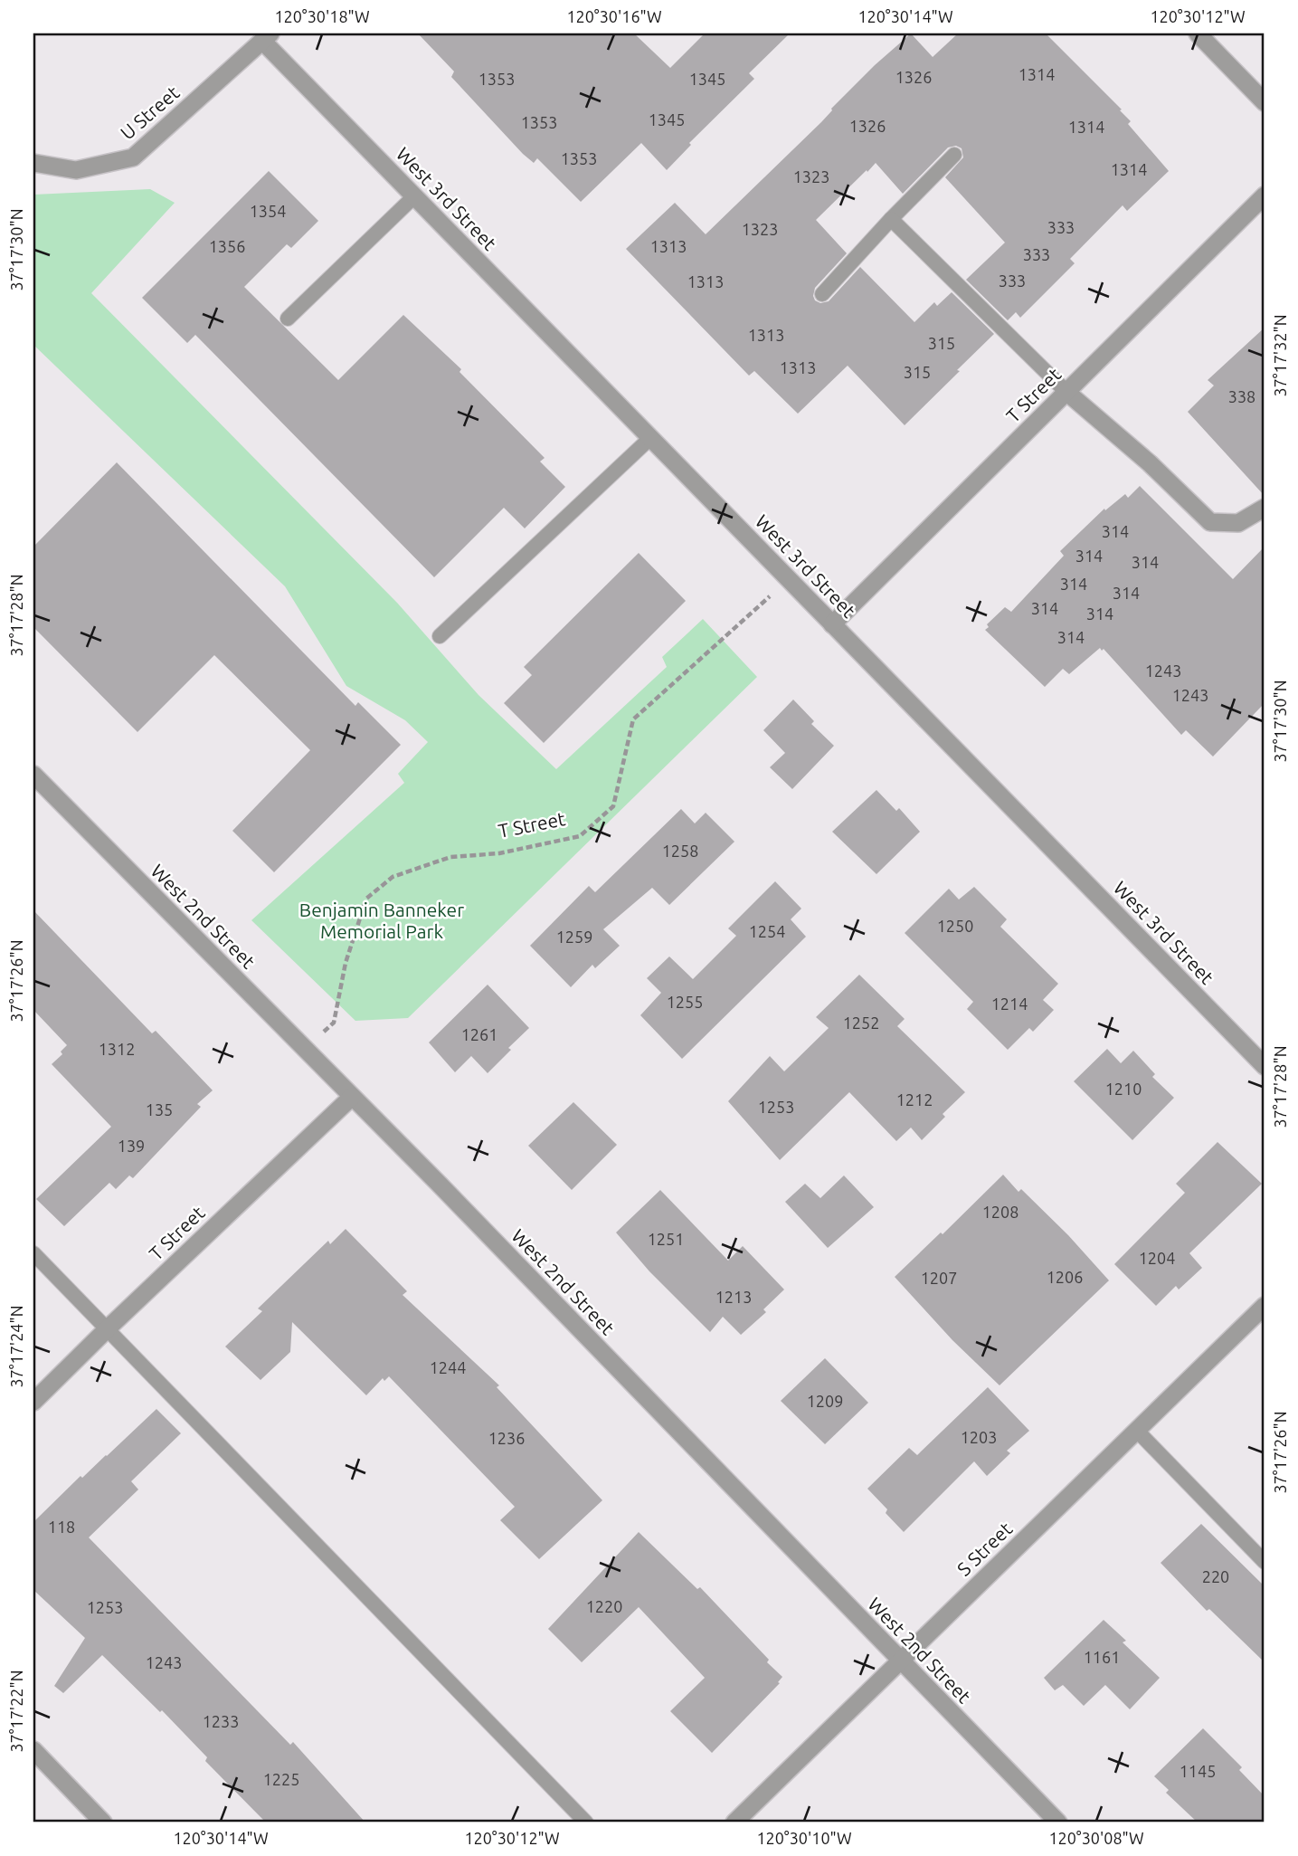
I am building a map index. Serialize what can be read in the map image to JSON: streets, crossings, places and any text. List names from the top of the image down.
{
  "streets": {
    "street": [
      "U Street",
      "West 3rd Street",
      "T Street",
      "West 2nd Street",
      "S Street"
    ]
  },
  "crossings": [
    ["U Street", "West 3rd Street"],
    ["West 3rd Street", "T Street"],
    ["T Street", "West 2nd Street"],
    ["West 2nd Street", "S Street"]
  ],
  "parks": ["Benjamin Banneker Memorial Park"],
  "house_numbers": [
    "1314",
    "1326",
    "1353",
    "1345",
    "1345",
    "1353",
    "1326",
    "1314",
    "1353",
    "1314",
    "1323",
    "1354",
    "333",
    "1323",
    "1356",
    "1313",
    "333",
    "333",
    "1313",
    "1313",
    "315",
    "1313",
    "315",
    "338",
    "314",
    "314",
    "314",
    "314",
    "314",
    "314",
    "314",
    "314",
    "1243",
    "1243",
    "1258",
    "1250",
    "1254",
    "1259",
    "1255",
    "1214",
    "1252",
    "1261",
    "1312",
    "1210",
    "1212",
    "1253",
    "135",
    "139",
    "1208",
    "1251",
    "1204",
    "1206",
    "1207",
    "1213",
    "1244",
    "1209",
    "1203",
    "1236",
    "118",
    "220",
    "1220",
    "1253",
    "1161",
    "1243",
    "1233",
    "1145",
    "1225"
  ],
  "coordinates": [
    "120°30'18\"W",
    "120°30'16\"W",
    "120°30'14\"W",
    "120°30'12\"W",
    "37°17'30\"N",
    "37°17'32\"N",
    "37°17'28\"N",
    "37°17'26\"N",
    "37°17'24\"N",
    "37°17'22\"N",
    "120°30'10\"W",
    "120°30'08\"W"
  ]
}
